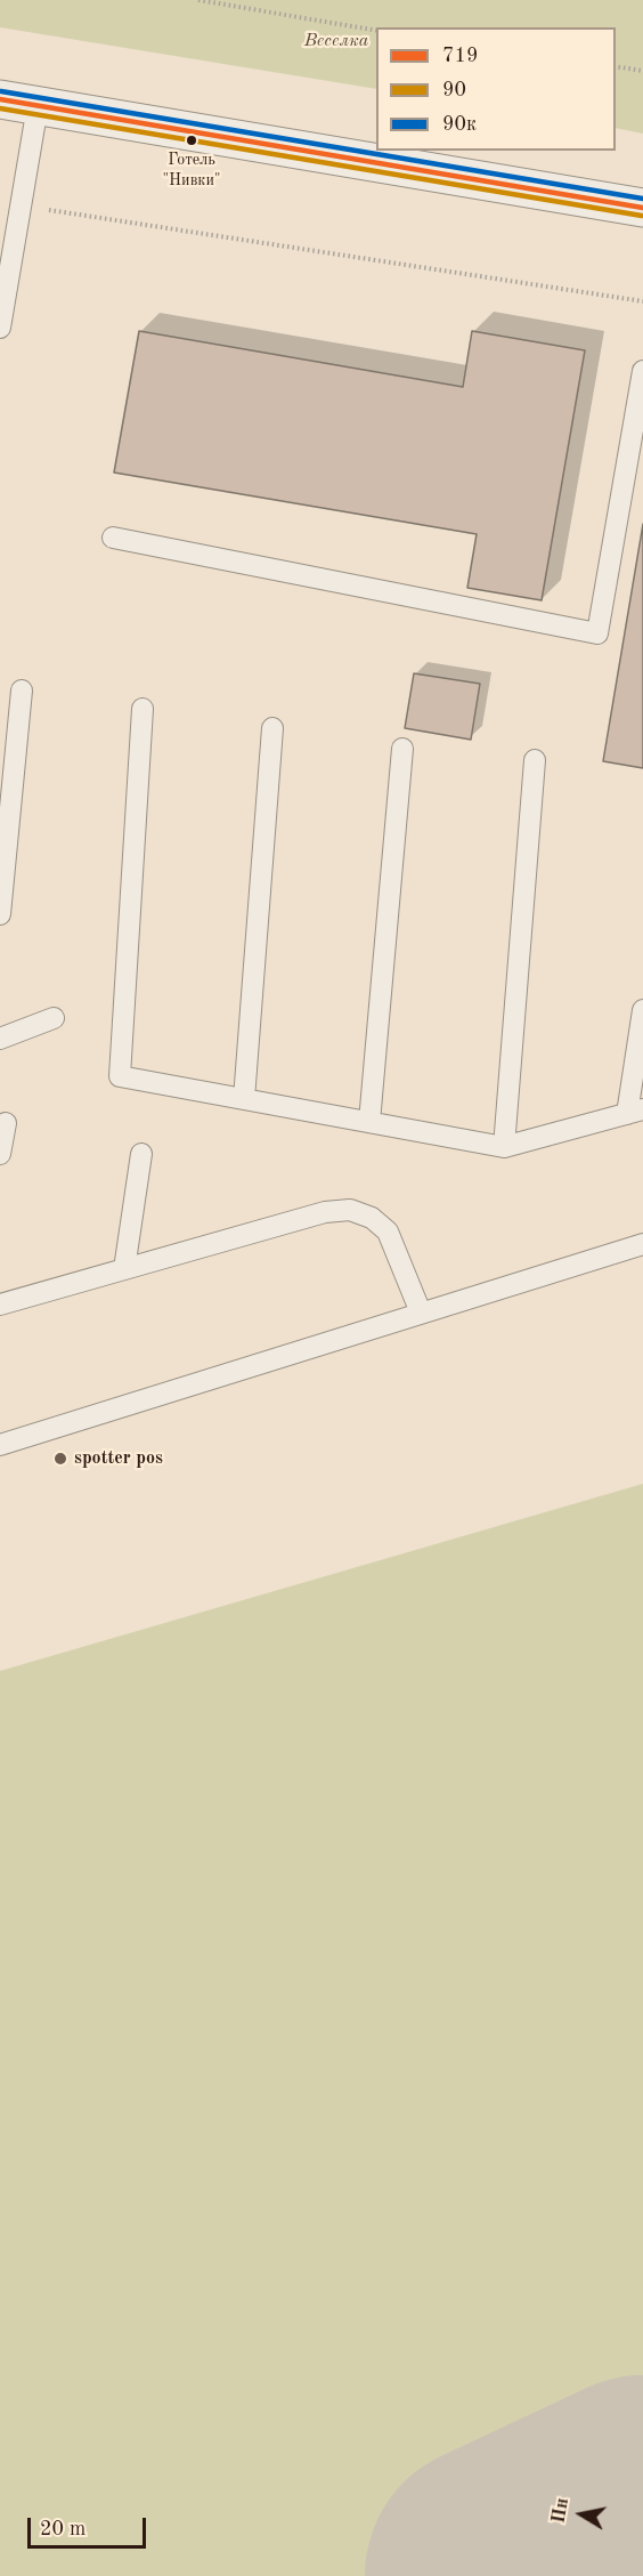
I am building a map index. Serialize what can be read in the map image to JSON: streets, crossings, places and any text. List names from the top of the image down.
{
  "parks": ["Веселка"],
  "places": ["Готель \"Нивки\"", "spotter pos"],
  "lines": ["transit line 90к", "transit line 719", "transit line 90"],
  "legend": ["719", "90", "90к"],
  "scale_bar": "20 m",
  "north": "left"
}
